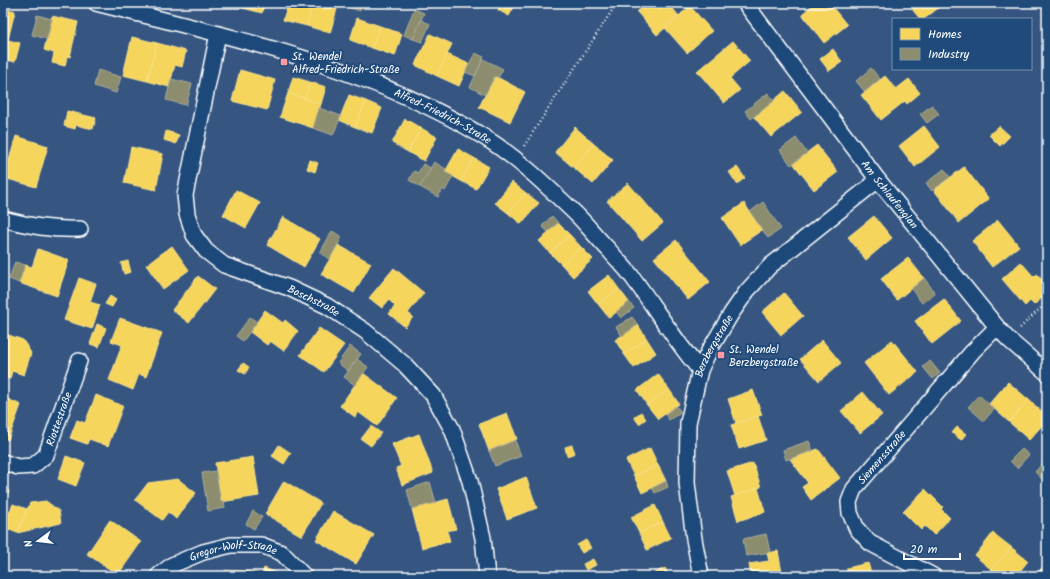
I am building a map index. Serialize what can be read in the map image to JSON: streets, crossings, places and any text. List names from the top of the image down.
{
  "streets": {
    "street": [
      "Alfred-Friedrich-Straße",
      "Am Schlaufenglan",
      "Boschstraße",
      "Berzbergstraße",
      "Riottestraße",
      "Siemensstraße",
      "Gregor-Wolf-Straße"
    ]
  },
  "crossings": [
    ["Alfred-Friedrich-Straße", "Boschstraße"],
    ["Alfred-Friedrich-Straße", "Berzbergstraße"],
    ["Am Schlaufenglan", "Berzbergstraße"],
    ["Am Schlaufenglan", "Siemensstraße"]
  ],
  "places": {
    "transit": ["St. Wendel Alfred-Friedrich-Straße", "St. Wendel Berzbergstraße"]
  },
  "legend": ["Homes", "Industry"],
  "scale_bar": "20 m",
  "north": "left"
}
